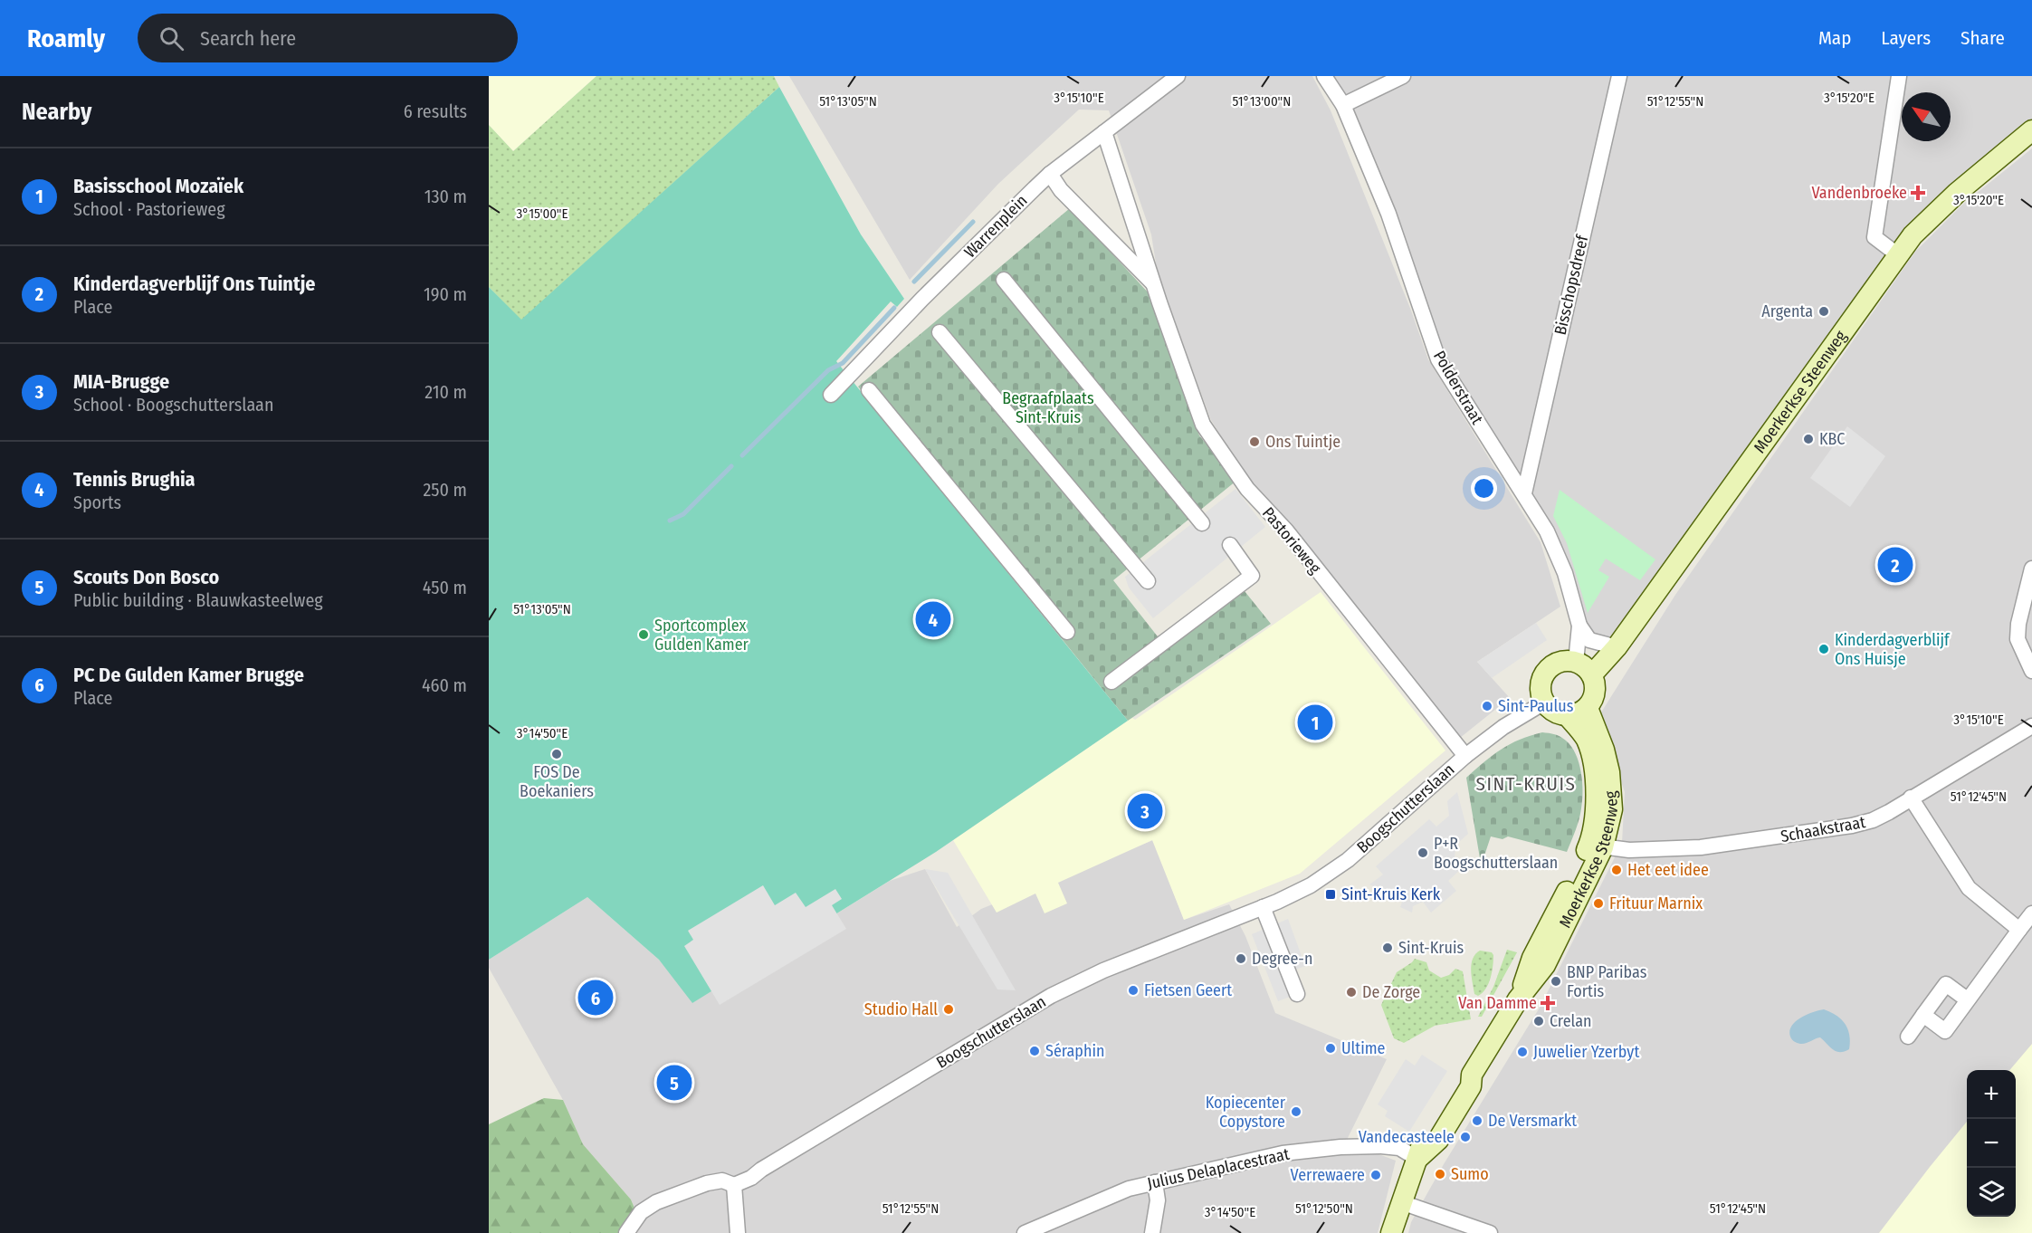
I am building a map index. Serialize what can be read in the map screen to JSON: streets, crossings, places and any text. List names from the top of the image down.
{
  "streets": {
    "street": [
      "Warrenplein",
      "Bisschopsdreef",
      "Polderstraat",
      "Moerkerkse Steenweg",
      "Pastorieweg",
      "Boogschutterslaan",
      "Schaakstraat",
      "Julius Delaplacestraat"
    ]
  },
  "crossings": [
    ["Warrenplein", "Pastorieweg"],
    ["Bisschopsdreef", "Polderstraat"],
    ["Polderstraat", "Moerkerkse Steenweg"],
    ["Polderstraat", "Boogschutterslaan"],
    ["Moerkerkse Steenweg", "Boogschutterslaan"],
    ["Moerkerkse Steenweg", "Schaakstraat"],
    ["Moerkerkse Steenweg", "Julius Delaplacestraat"],
    ["Pastorieweg", "Boogschutterslaan"]
  ],
  "districts": ["SINT-KRUIS"],
  "parks": ["Begraafplaats Sint-Kruis"],
  "places": {
    "health": ["Vandenbroeke", "Van Damme"],
    "other": [
      "Argenta",
      "KBC",
      "Ons Tuintje",
      "Sportcomplex Gulden Kamer",
      "Kinderdagverblijf Ons Huisje",
      "Sint-Paulus",
      "FOS De Boekaniers",
      "P+R Boogschutterslaan",
      "Het eet idee",
      "Frituur Marnix",
      "Sint-Kruis",
      "Degree-n",
      "BNP Paribas Fortis",
      "Fietsen Geert",
      "De Zorge",
      "Studio Hall",
      "Crelan",
      "Ultime",
      "Séraphin",
      "Juwelier Yzerbyt",
      "Kopiecenter Copystore",
      "De Versmarkt",
      "Vandecasteele",
      "Sumo",
      "Verrewaere"
    ],
    "transit": ["Sint-Kruis Kerk"]
  },
  "north": "top left",
  "page": {
    "header": "Roamly",
    "search": "Search here",
    "nav": ["Map", "Layers", "Share"],
    "heading": ["Nearby", "6 results"],
    "list": [
      {
        "mark": "1",
        "name": "Basisschool Mozaïek",
        "note": "School · Pastorieweg",
        "value": "130 m"
      },
      {
        "mark": "2",
        "name": "Kinderdagverblijf Ons Tuintje",
        "note": "Place",
        "value": "190 m"
      },
      {
        "mark": "3",
        "name": "MIA-Brugge",
        "note": "School · Boogschutterslaan",
        "value": "210 m"
      },
      {
        "mark": "4",
        "name": "Tennis Brughia",
        "note": "Sports",
        "value": "250 m"
      },
      {
        "mark": "5",
        "name": "Scouts Don Bosco",
        "note": "Public building · Blauwkasteelweg",
        "value": "450 m"
      },
      {
        "mark": "6",
        "name": "PC De Gulden Kamer Brugge",
        "note": "Place",
        "value": "460 m"
      }
    ],
    "pins": [
      "2",
      "4",
      "1",
      "3",
      "6",
      "5"
    ],
    "map_buttons": ["+", "−"]
  },
  "coordinates": [
    "3°15'10\"E",
    "3°15'20\"E",
    "51°13'05\"N",
    "51°13'00\"N",
    "51°12'55\"N",
    "3°15'00\"E",
    "3°14'50\"E",
    "51°12'45\"N",
    "51°12'50\"N"
  ]
}
